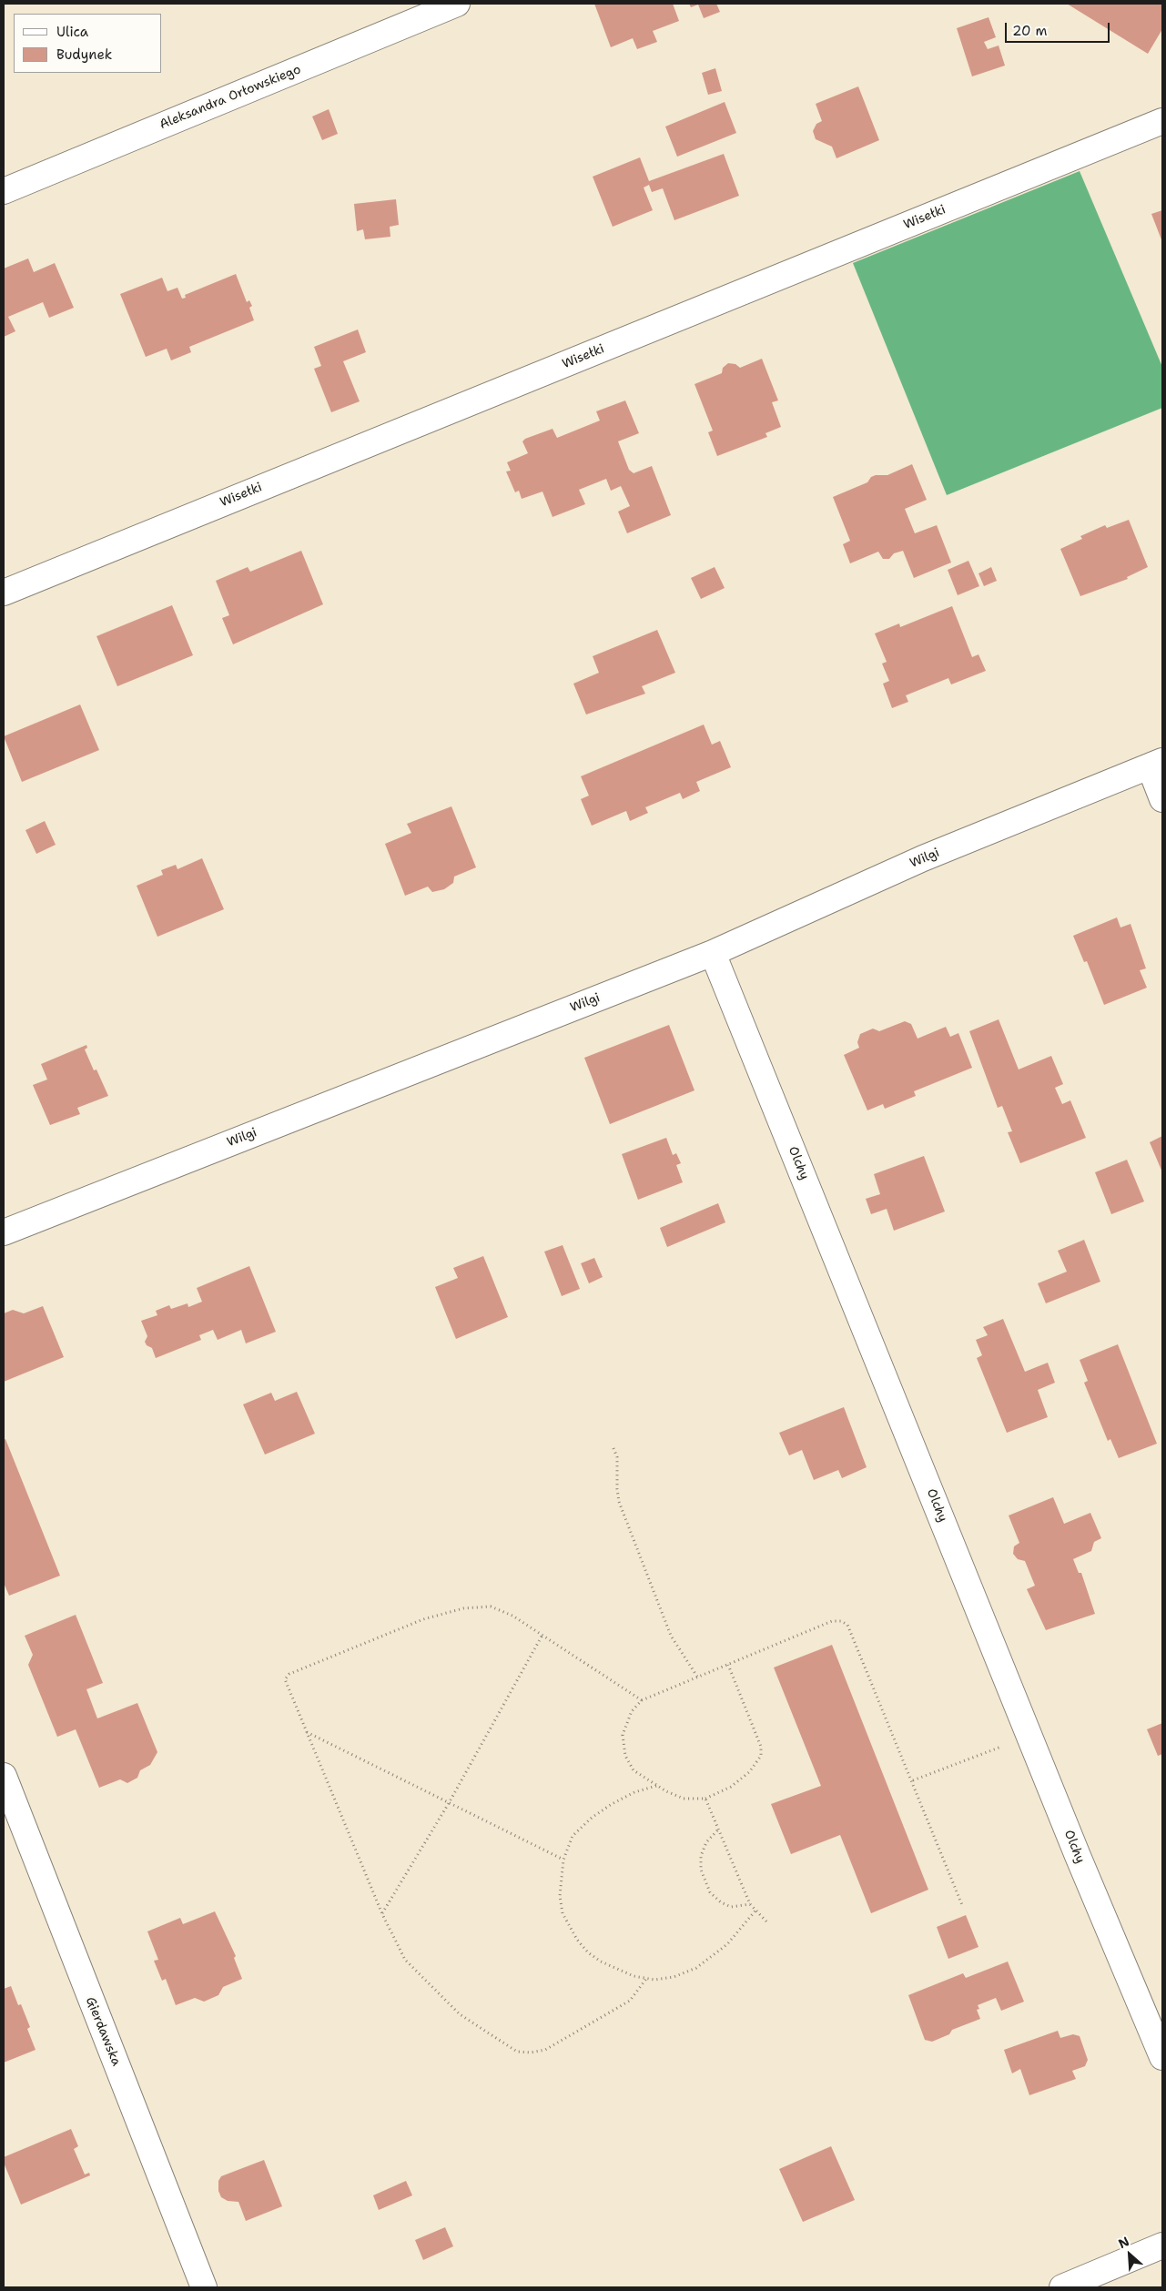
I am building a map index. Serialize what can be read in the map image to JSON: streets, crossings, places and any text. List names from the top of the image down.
{
  "streets": {
    "street": [
      "Aleksandra Orłowskiego",
      "Wisełki",
      "Wilgi",
      "Olchy",
      "Gierdawska"
    ]
  },
  "crossings": [
    ["Wilgi", "Olchy"]
  ],
  "legend": ["Ulica", "Budynek"],
  "scale_bar": "20 m",
  "north": "top left"
}
